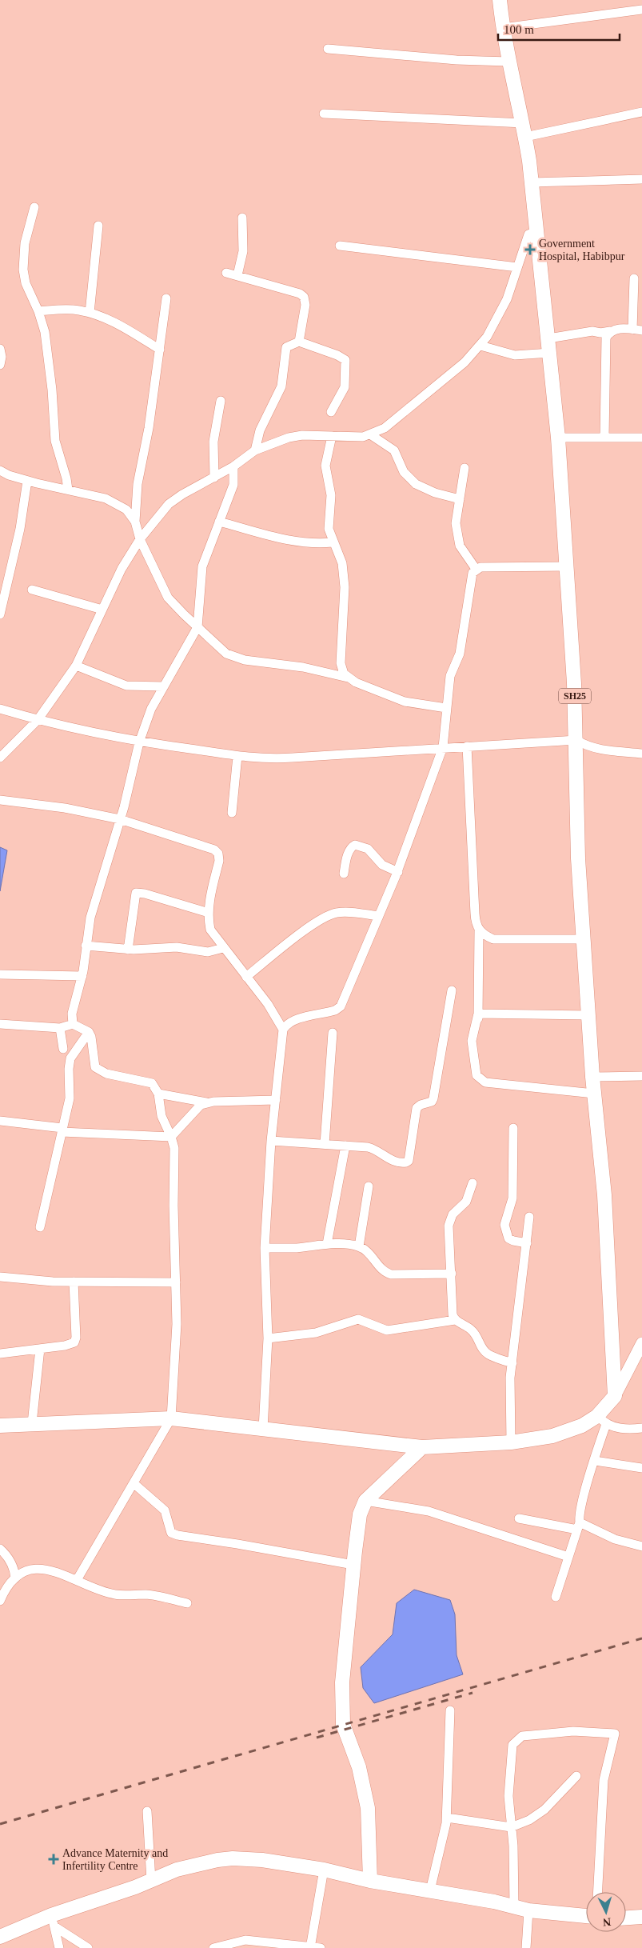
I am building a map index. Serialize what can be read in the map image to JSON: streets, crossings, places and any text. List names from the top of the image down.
{
  "streets": {
    "main road": ["SH25"]
  },
  "places": {
    "health": ["Government Hospital, Habibpur", "Advance Maternity and Infertility Centre"]
  },
  "scale_bar": "100 m",
  "north": "bottom"
}
